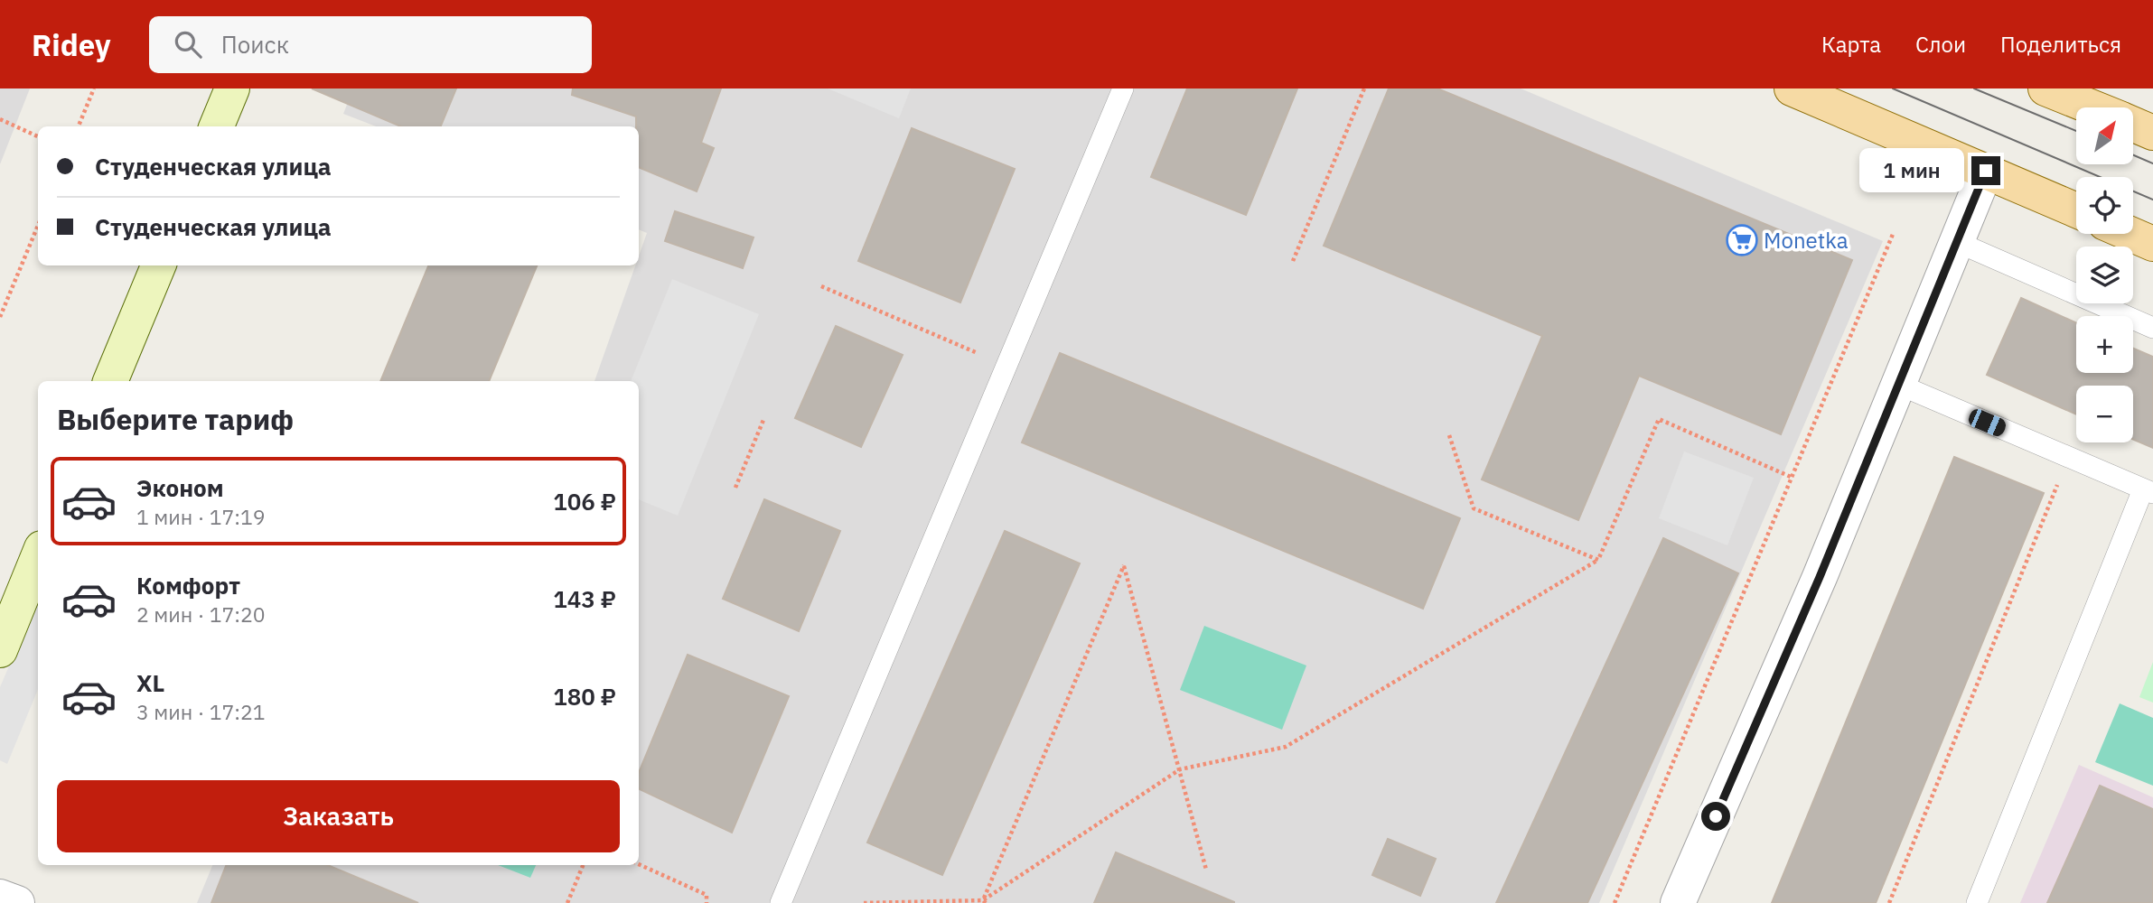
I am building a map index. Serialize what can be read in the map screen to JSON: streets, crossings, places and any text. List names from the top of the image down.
{
  "places": {
    "supermarket": ["Monetka"]
  },
  "north": "top right",
  "page": {
    "header": "Ridey",
    "search": "Поиск",
    "nav": ["Карта", "Слои", "Поделиться"],
    "map_buttons": ["+", "−"],
    "banner": ["Студенческая улица", "Студенческая улица"],
    "bubble": "1 мин",
    "heading": "Выберите тариф",
    "list": [
      {
        "name": "Эконом",
        "note": "1 мин · 17:19",
        "value": "106 ₽"
      },
      {
        "name": "Комфорт",
        "note": "2 мин · 17:20",
        "value": "143 ₽"
      },
      {
        "name": "XL",
        "note": "3 мин · 17:21",
        "value": "180 ₽"
      }
    ],
    "buttons": "Заказать"
  }
}
